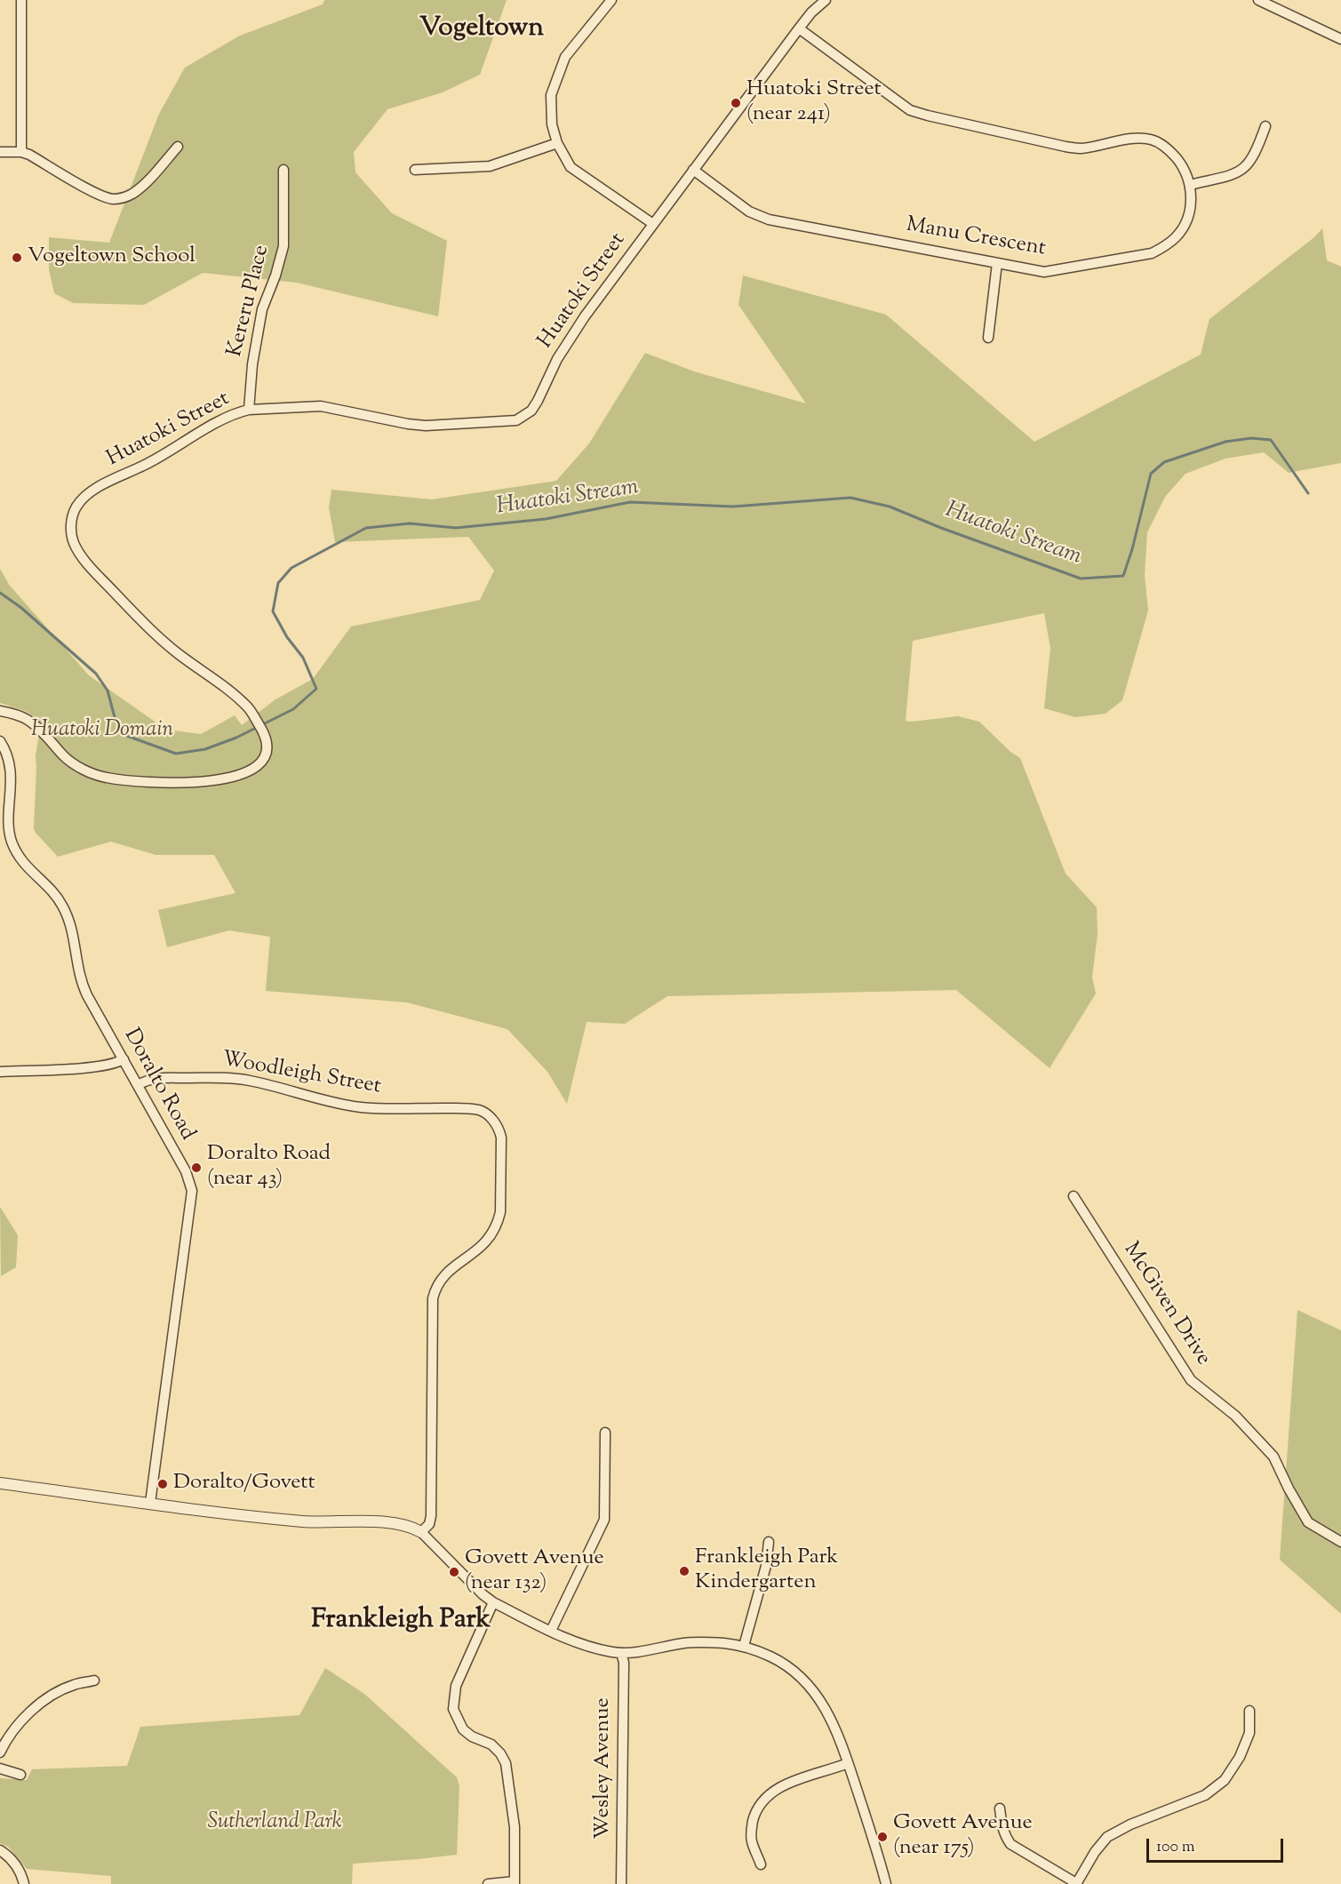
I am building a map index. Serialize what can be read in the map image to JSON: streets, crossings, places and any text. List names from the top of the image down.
{
  "streets": {
    "street": [
      "Manu Crescent",
      "Huatoki Street",
      "Kereru Place",
      "Woodleigh Street",
      "Doralto Road",
      "McGiven Drive",
      "Wesley Avenue"
    ]
  },
  "crossings": [
    ["Manu Crescent", "Huatoki Street"],
    ["Huatoki Street", "Kereru Place"],
    ["Woodleigh Street", "Doralto Road"]
  ],
  "districts": ["Vogeltown", "Frankleigh Park"],
  "water": ["Huatoki Stream"],
  "parks": ["Huatoki Domain", "Sutherland Park"],
  "places": [
    "Huatoki Street (near 241)",
    "Vogeltown School",
    "Doralto Road (near 43)",
    "Doralto/Govett",
    "Frankleigh Park Kindergarten",
    "Govett Avenue (near 132)",
    "Govett Avenue (near 175)"
  ],
  "scale_bar": "100 m"
}
